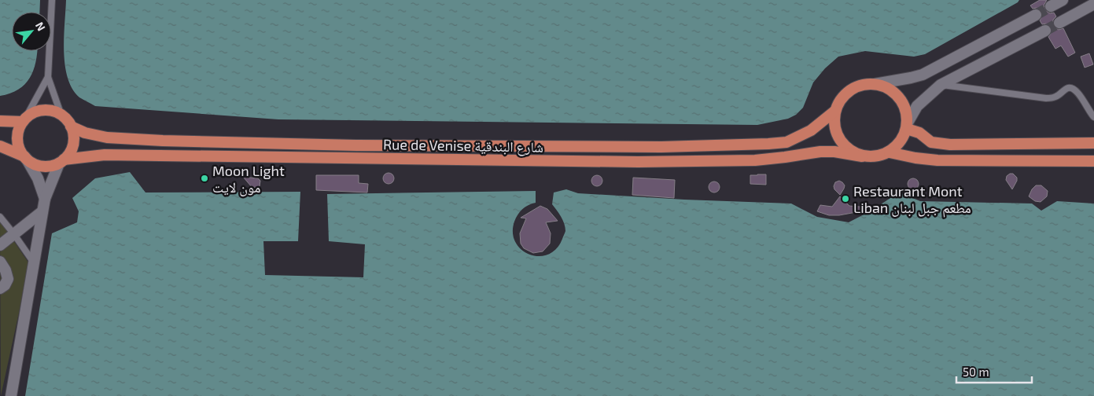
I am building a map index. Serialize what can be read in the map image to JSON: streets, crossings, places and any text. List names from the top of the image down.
{
  "streets": {
    "main road": ["Rue de Venise شارع البندقية"]
  },
  "places": ["Moon Light مون لايت", "Restaurant Mont Liban مطعم جبل لبنان"],
  "scale_bar": "50 m",
  "north": "top right"
}
